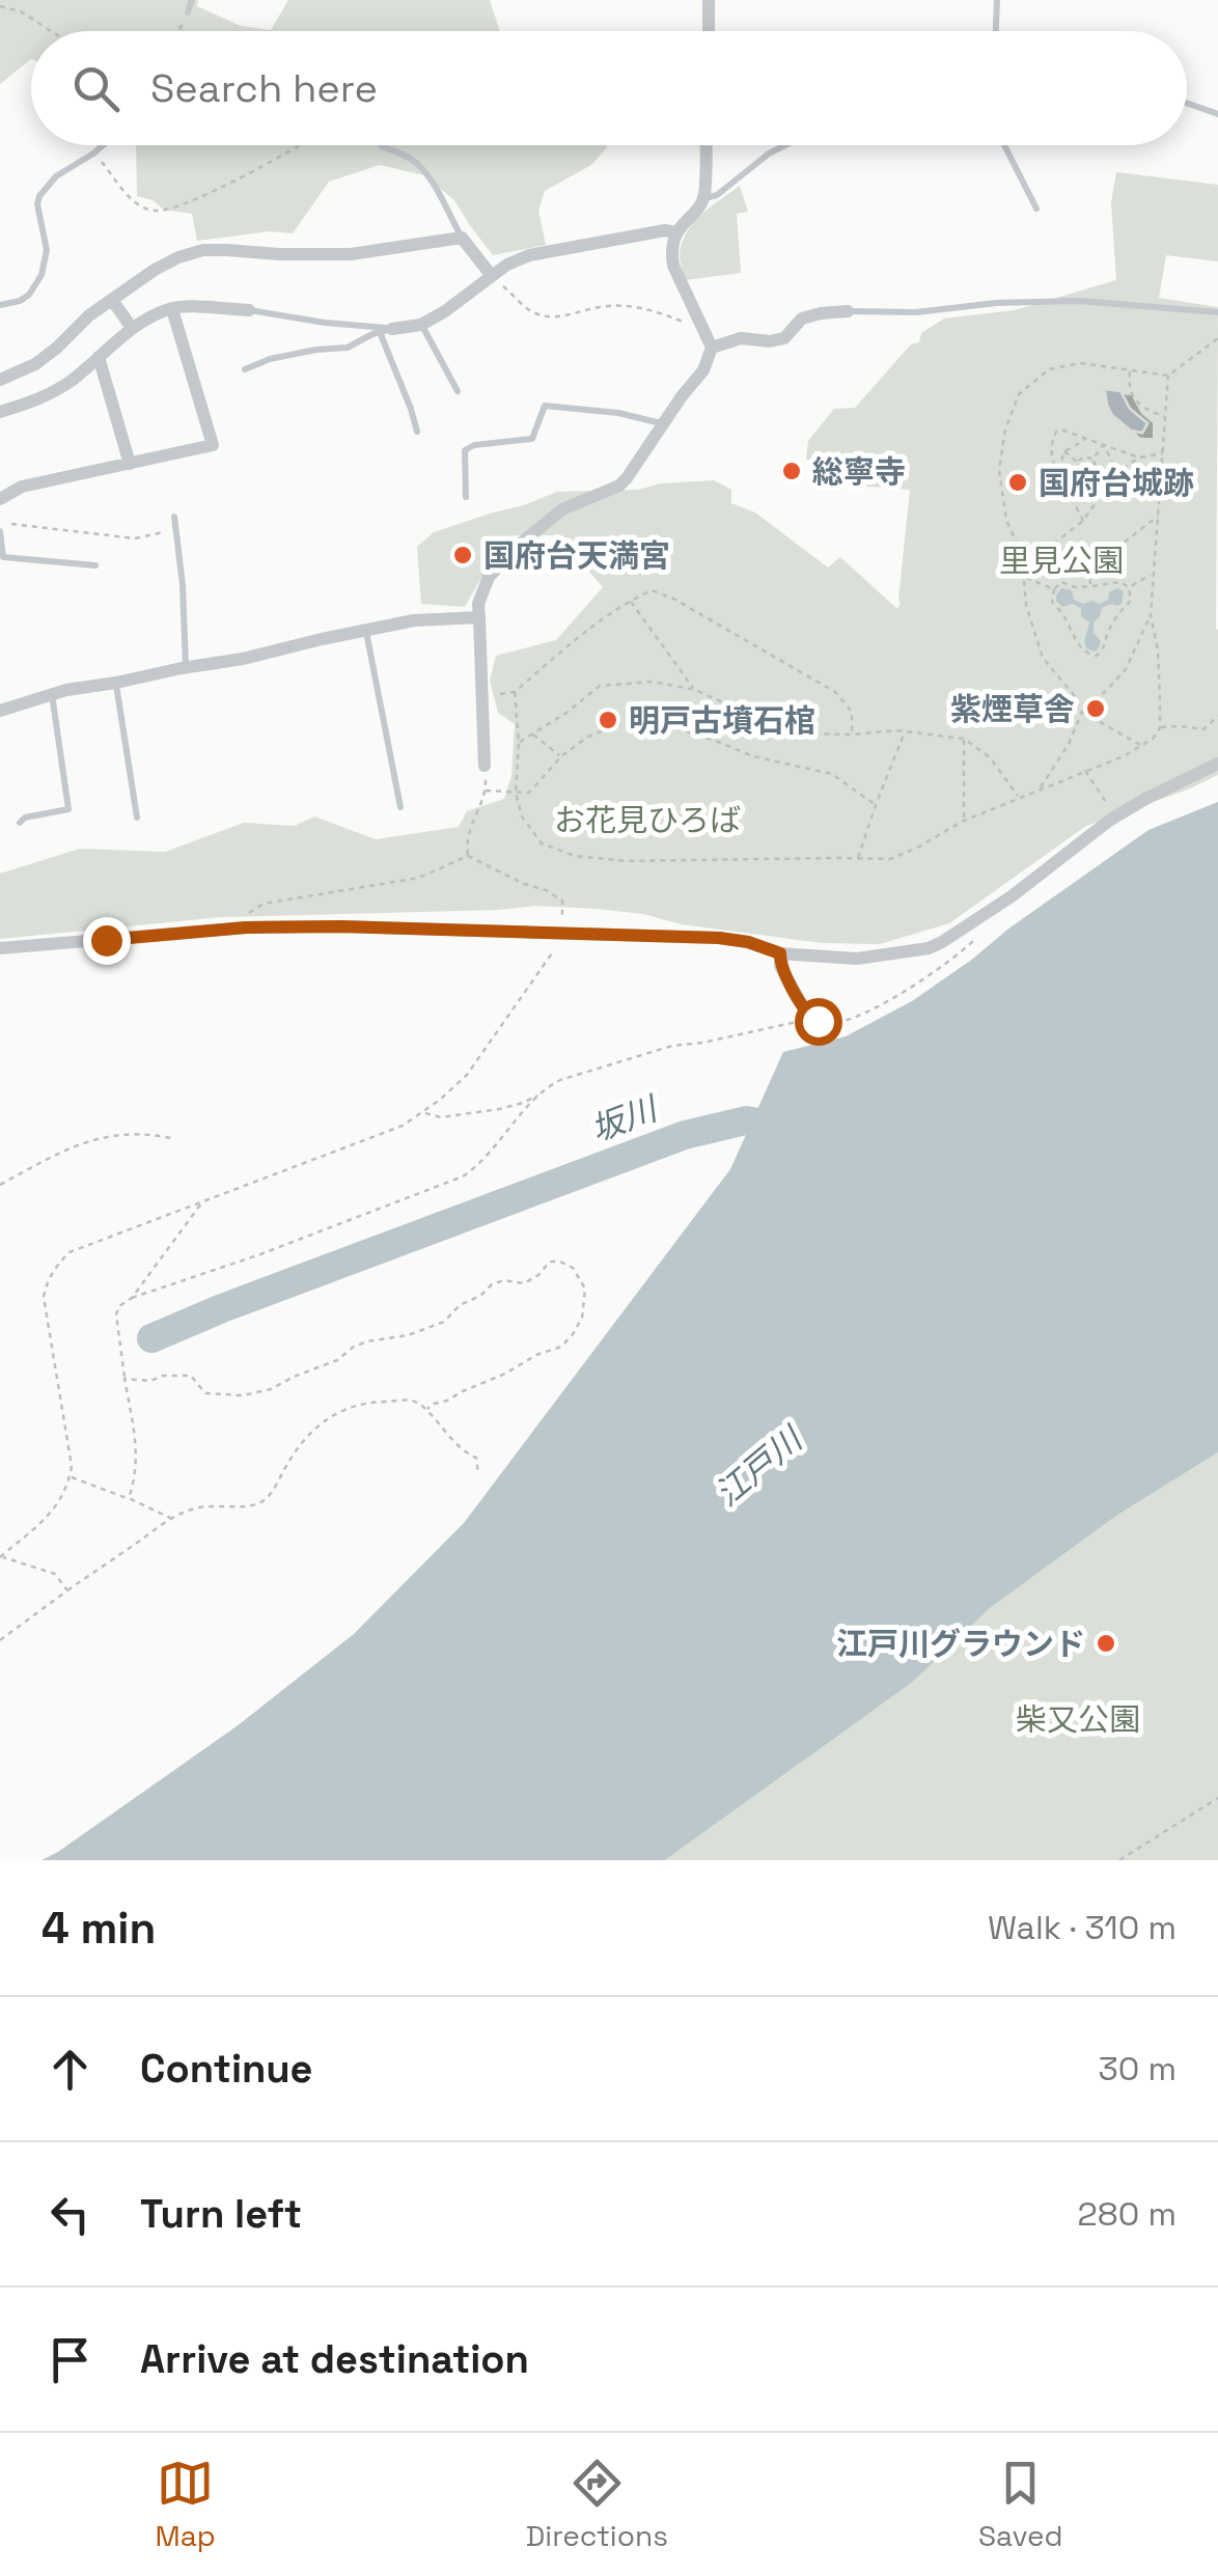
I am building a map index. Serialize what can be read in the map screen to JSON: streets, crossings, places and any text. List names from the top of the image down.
{
  "water": ["坂川", "江戸川"],
  "parks": ["里見公園", "お花見ひろば", "柴又公園"],
  "places": [
    "総寧寺",
    "国府台城跡",
    "国府台天満宮",
    "紫煙草舎",
    "明戸古墳石棺",
    "江戸川グラウンド"
  ],
  "page": {
    "search": "Search here",
    "heading": ["4 min", "Walk · 310 m"],
    "list": [
      ["Continue", "30 m"],
      ["Turn left", "280 m"],
      "Arrive at destination"
    ],
    "nav": ["Map", "Directions", "Saved"]
  }
}
